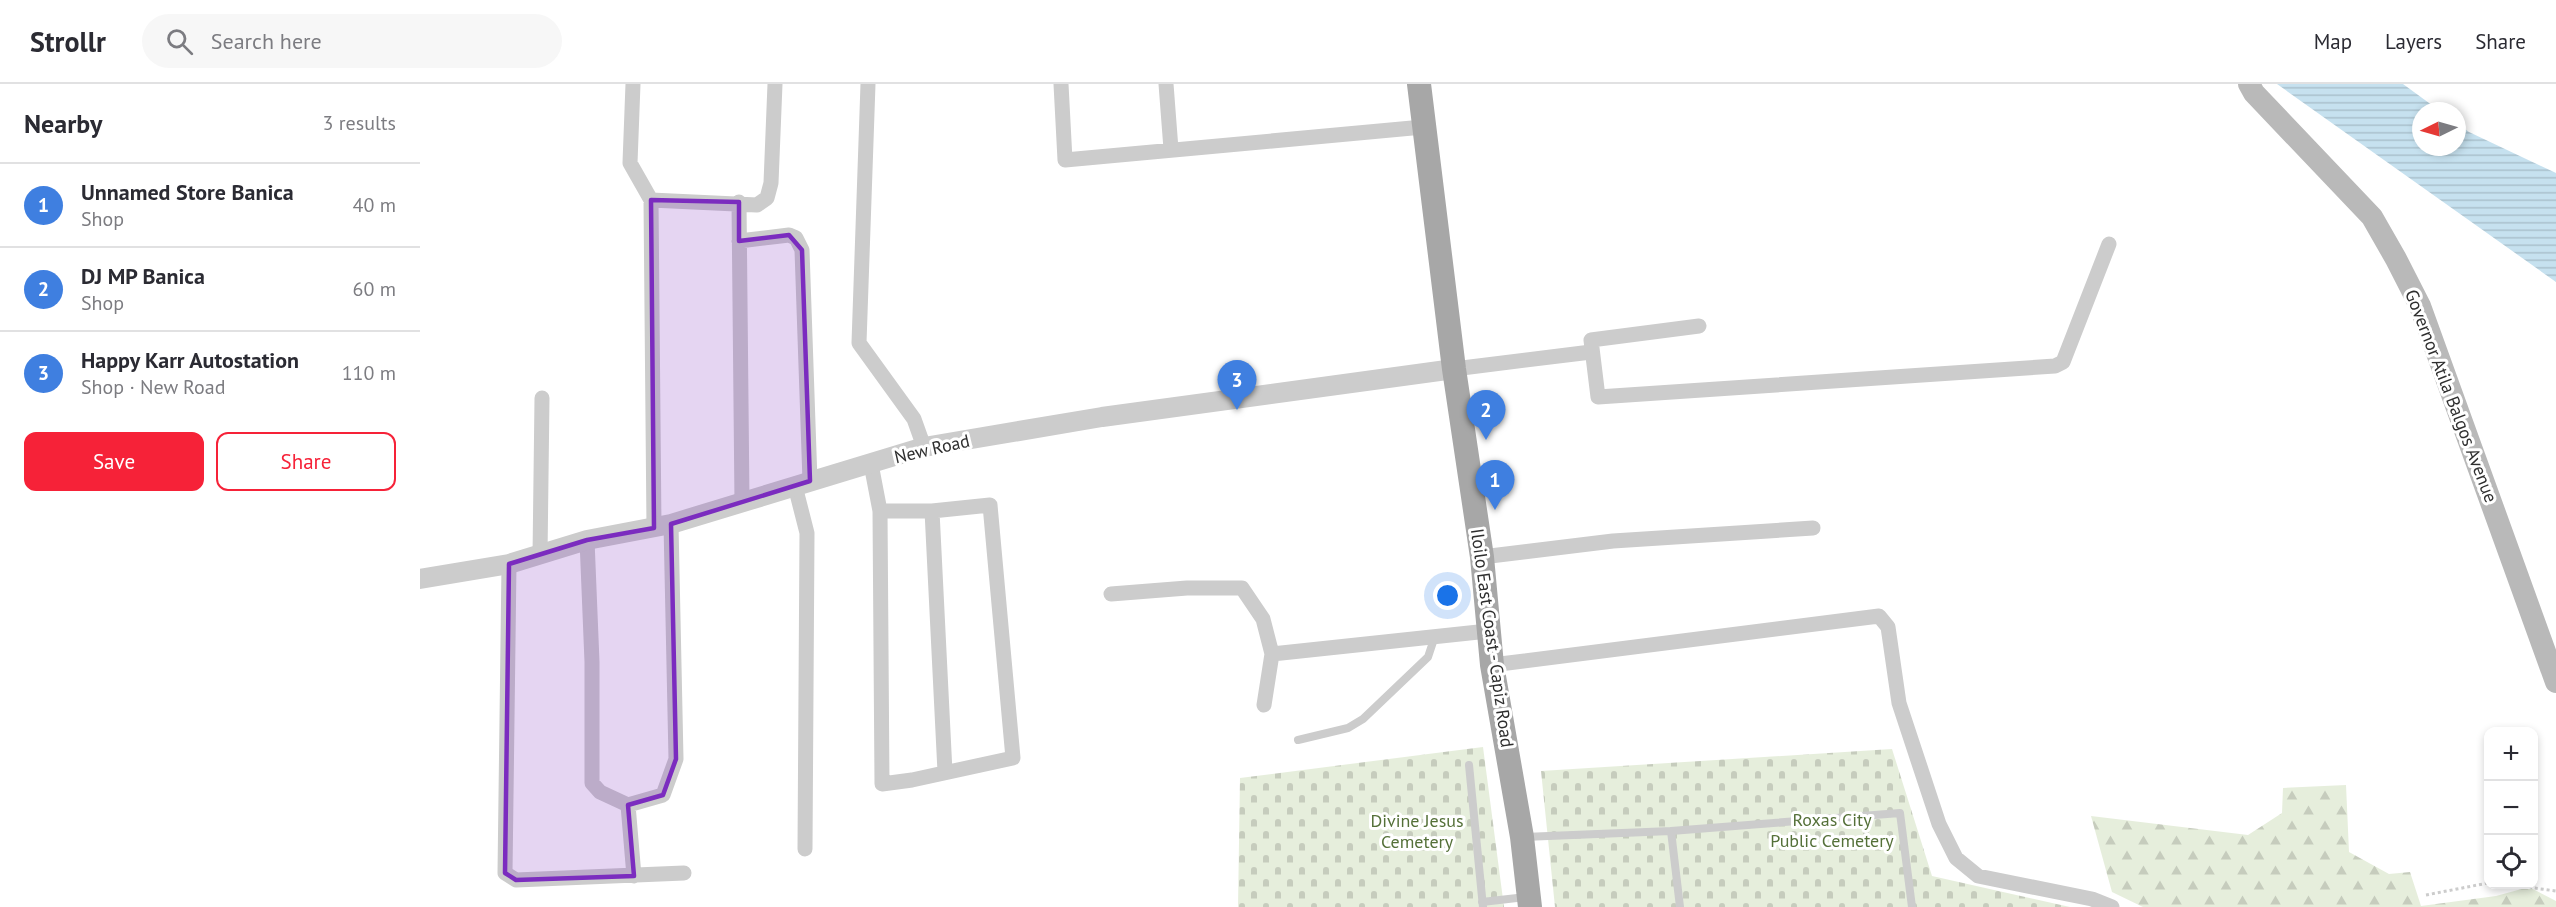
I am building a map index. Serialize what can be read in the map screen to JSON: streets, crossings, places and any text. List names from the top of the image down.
{
  "streets": {
    "main road": ["Governor Atila Balgos Avenue", "Iloilo East Coast - Capiz Road"],
    "street": ["New Road"]
  },
  "crossings": [
    ["New Road", "Iloilo East Coast - Capiz Road"]
  ],
  "parks": ["Roxas City Public Cemetery", "Divine Jesus Cemetery"],
  "north": "left",
  "page": {
    "header": "Strollr",
    "search": "Search here",
    "nav": ["Map", "Layers", "Share"],
    "heading": ["Nearby", "3 results"],
    "list": [
      {
        "mark": "1",
        "name": "Unnamed Store Banica",
        "note": "Shop",
        "value": "40 m"
      },
      {
        "mark": "2",
        "name": "DJ MP Banica",
        "note": "Shop",
        "value": "60 m"
      },
      {
        "mark": "3",
        "name": "Happy Karr Autostation",
        "note": "Shop · New Road",
        "value": "110 m"
      }
    ],
    "pins": ["3", "2", "1"],
    "buttons": ["Save", "Share"],
    "map_buttons": ["+", "−"]
  }
}
